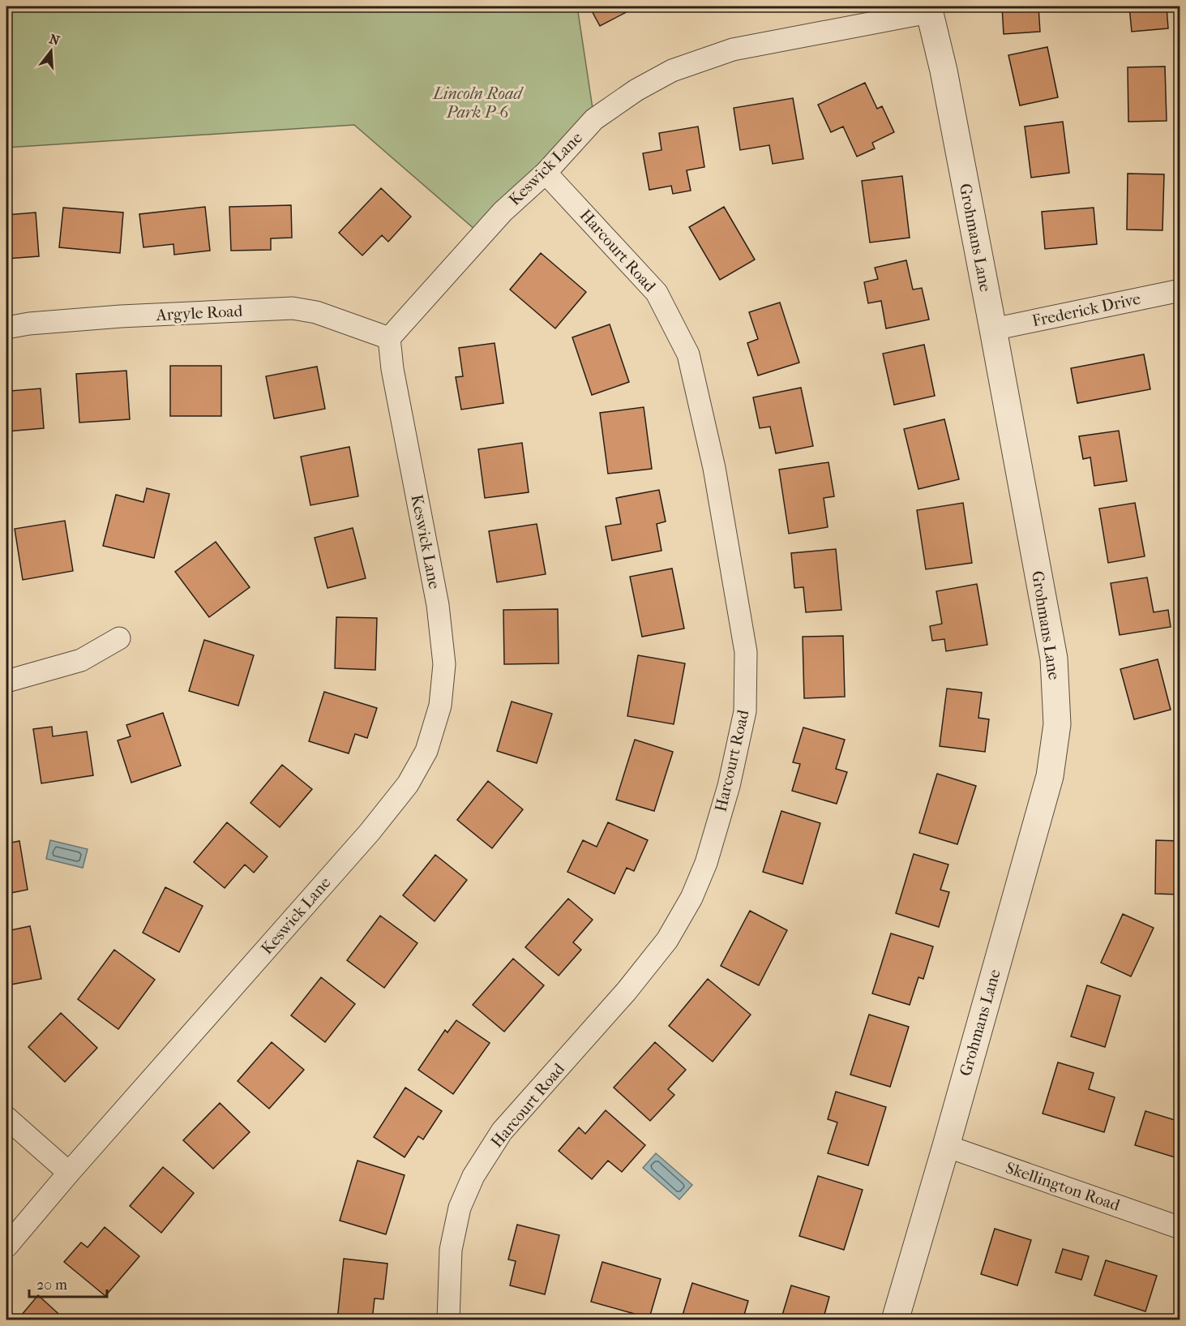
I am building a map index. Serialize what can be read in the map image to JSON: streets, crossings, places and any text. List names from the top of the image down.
{
  "streets": {
    "street": [
      "Keswick Lane",
      "Grohmans Lane",
      "Harcourt Road",
      "Frederick Drive",
      "Argyle Road",
      "Skellington Road"
    ]
  },
  "crossings": [
    ["Keswick Lane", "Grohmans Lane"],
    ["Keswick Lane", "Harcourt Road"],
    ["Keswick Lane", "Argyle Road"],
    ["Grohmans Lane", "Frederick Drive"],
    ["Grohmans Lane", "Skellington Road"]
  ],
  "parks": ["Lincoln Road Park P-6"],
  "scale_bar": "20 m",
  "north": "top"
}
